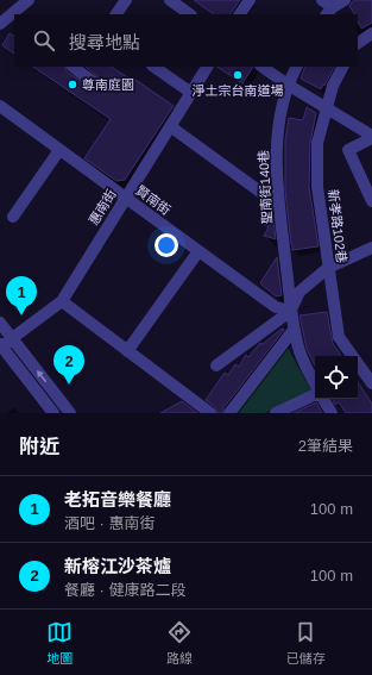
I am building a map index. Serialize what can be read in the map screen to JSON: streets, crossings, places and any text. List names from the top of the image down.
{
  "streets": {
    "street": [
      "聖南街140巷",
      "賢南街",
      "惠南街",
      "新孝路102巷"
    ]
  },
  "crossings": [
    ["聖南街140巷", "賢南街"],
    ["賢南街", "惠南街"]
  ],
  "places": ["淨土宗台南道場", "尊南庭園"],
  "page": {
    "search": "搜尋地點",
    "pins": ["1", "2"],
    "heading": ["附近", "2筆結果"],
    "list": [
      {
        "mark": "1",
        "name": "老拓音樂餐廳",
        "note": "酒吧 · 惠南街",
        "value": "100 m"
      },
      {
        "mark": "2",
        "name": "新榕江沙茶爐",
        "note": "餐廳 · 健康路二段",
        "value": "100 m"
      }
    ],
    "nav": ["地圖", "路線", "已儲存"]
  }
}
